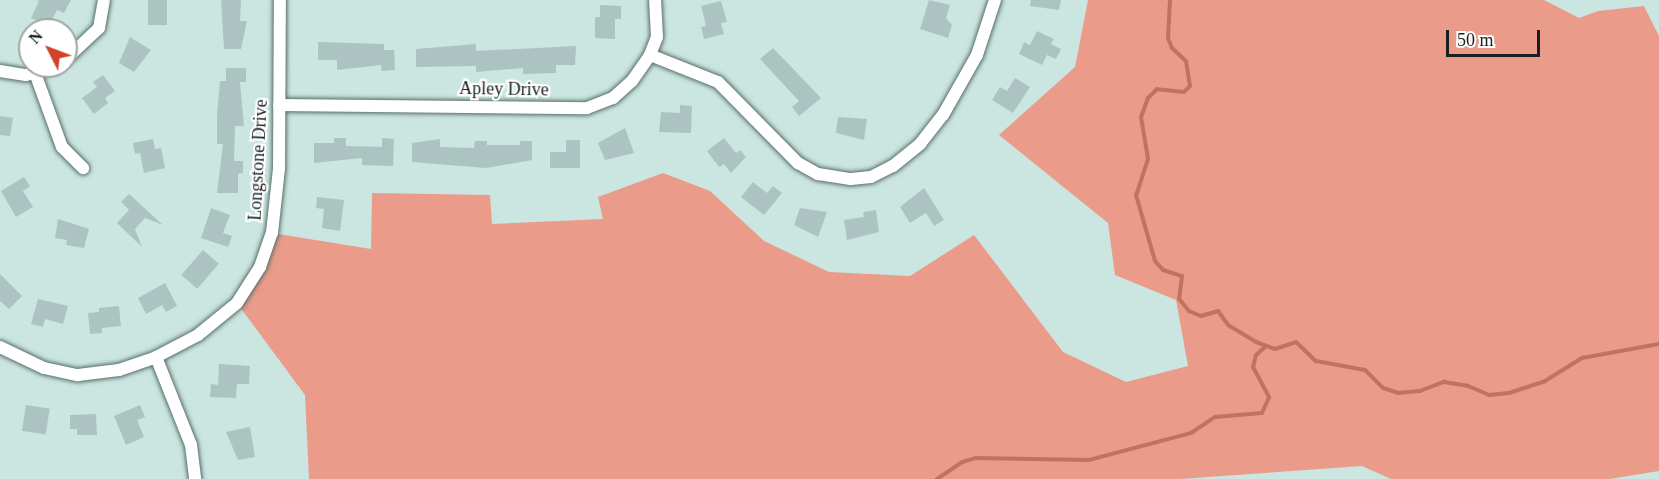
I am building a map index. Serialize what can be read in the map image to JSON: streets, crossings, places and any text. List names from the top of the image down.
{
  "streets": {
    "street": ["Apley Drive", "Longstone Drive"]
  },
  "crossings": [
    ["Apley Drive", "Longstone Drive"]
  ],
  "scale_bar": "50 m",
  "north": "top left"
}
